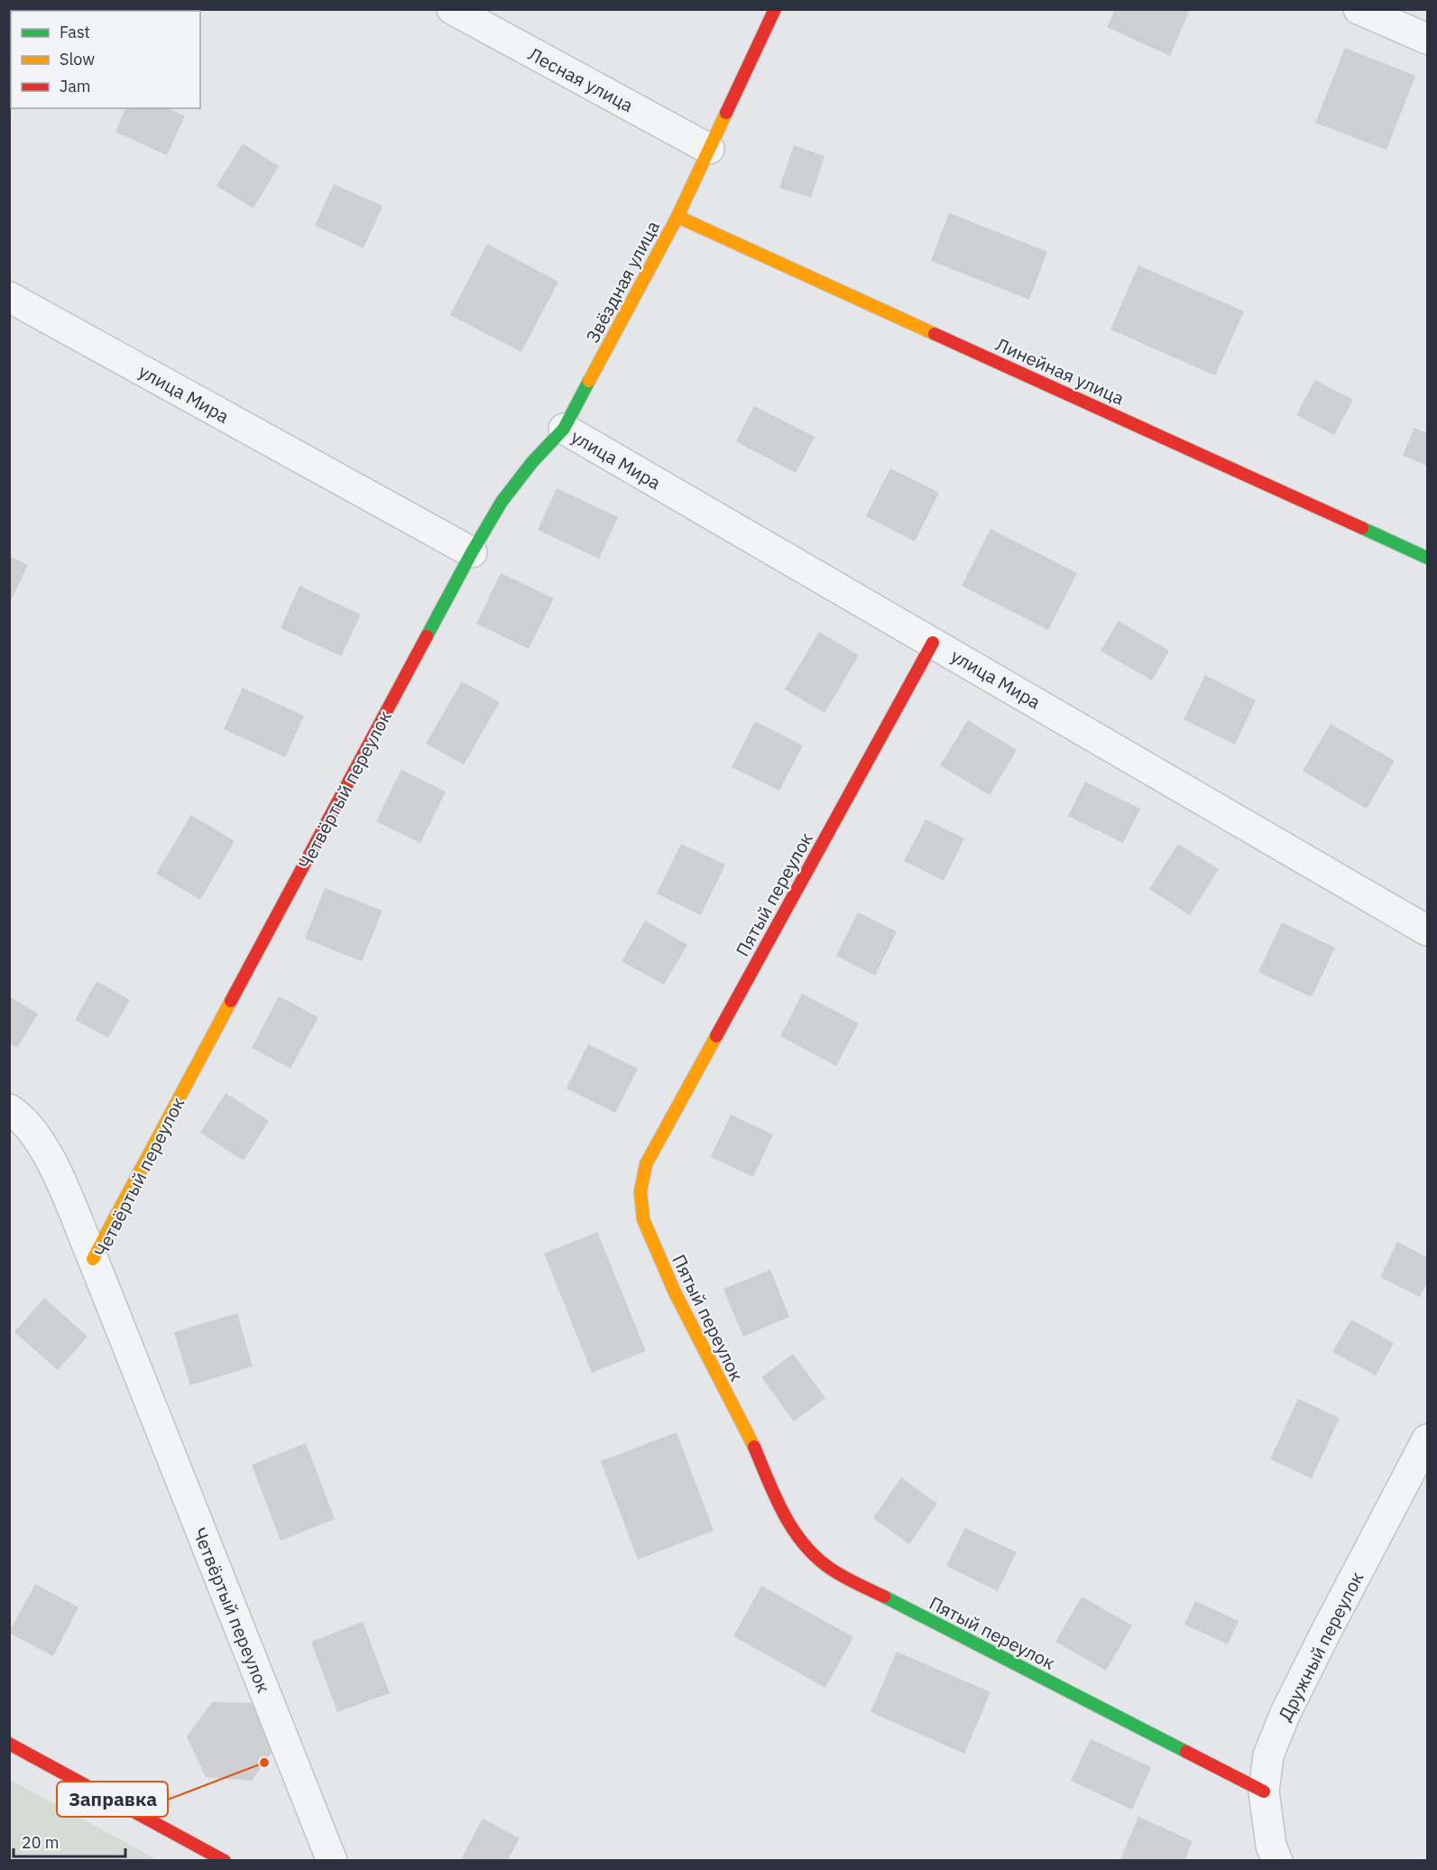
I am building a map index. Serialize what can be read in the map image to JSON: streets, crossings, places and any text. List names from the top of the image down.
{
  "streets": {
    "street": [
      "Лесная улица",
      "Звёздная улица",
      "Линейная улица",
      "улица Мира",
      "Четвёртый переулок",
      "Пятый переулок",
      "Дружный переулок"
    ]
  },
  "crossings": [
    ["Лесная улица", "Звёздная улица"],
    ["Звёздная улица", "Линейная улица"],
    ["Звёздная улица", "улица Мира"],
    ["Звёздная улица", "Четвёртый переулок"],
    ["улица Мира", "Четвёртый переулок"],
    ["улица Мира", "Пятый переулок"],
    ["Пятый переулок", "Дружный переулок"]
  ],
  "places": ["Заправка"],
  "legend": ["Fast", "Slow", "Jam"],
  "scale_bar": "20 m"
}
